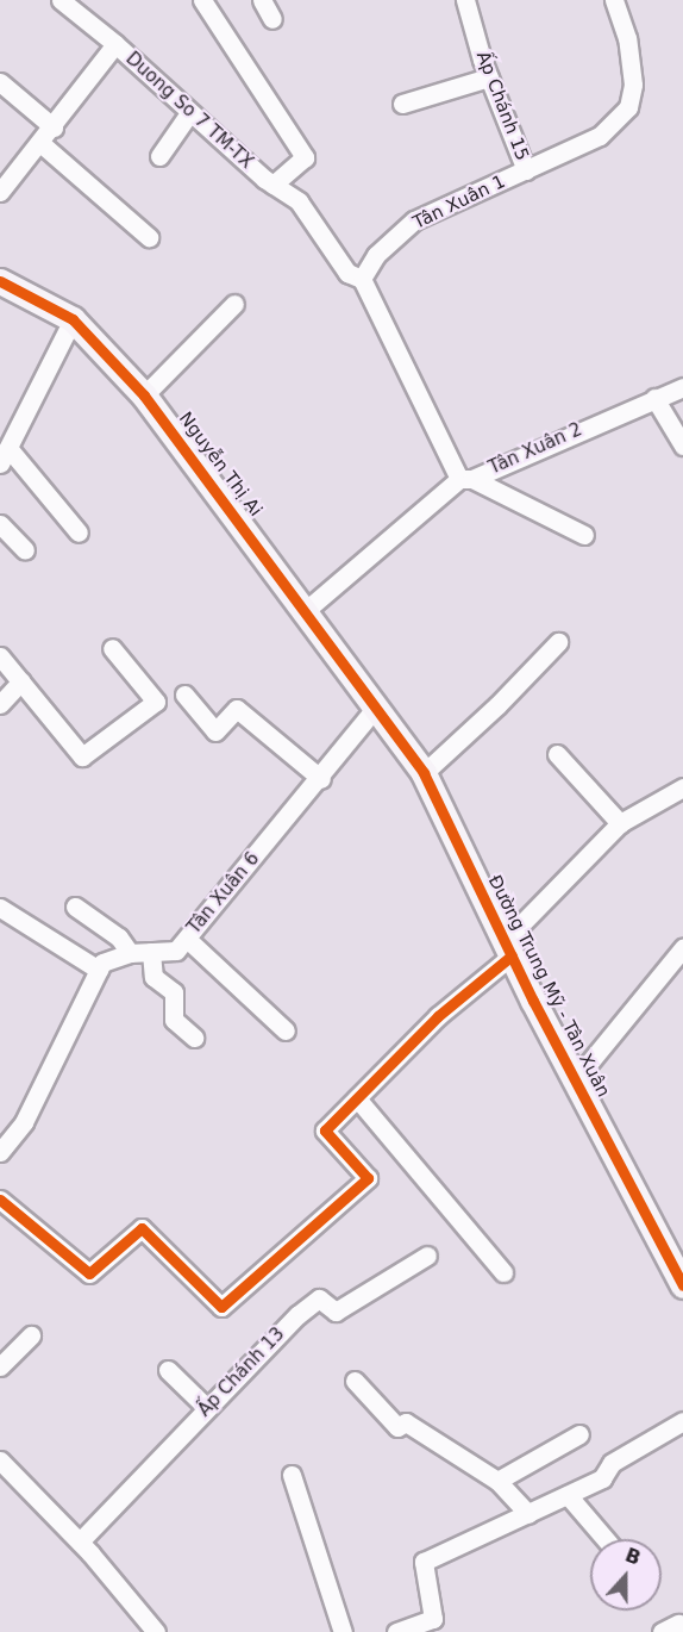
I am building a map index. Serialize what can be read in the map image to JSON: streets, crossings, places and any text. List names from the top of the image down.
{
  "streets": {
    "street": [
      "Ấp Chánh 15",
      "Duong So 7 TM-TX",
      "Tân Xuân 1",
      "Tân Xuân 2",
      "Nguyễn Thị Ai",
      "Tân Xuân 6",
      "Đường Trung Mỹ - Tân Xuân",
      "Ấp Chánh 13"
    ]
  },
  "crossings": [
    ["Ấp Chánh 15", "Tân Xuân 1"],
    ["Duong So 7 TM-TX", "Tân Xuân 1"],
    ["Tân Xuân 2", "Nguyễn Thị Ai"],
    ["Nguyễn Thị Ai", "Tân Xuân 6"],
    ["Nguyễn Thị Ai", "Đường Trung Mỹ - Tân Xuân"],
    ["Tân Xuân 6", "Đường Trung Mỹ - Tân Xuân"]
  ],
  "north": "top"
}
